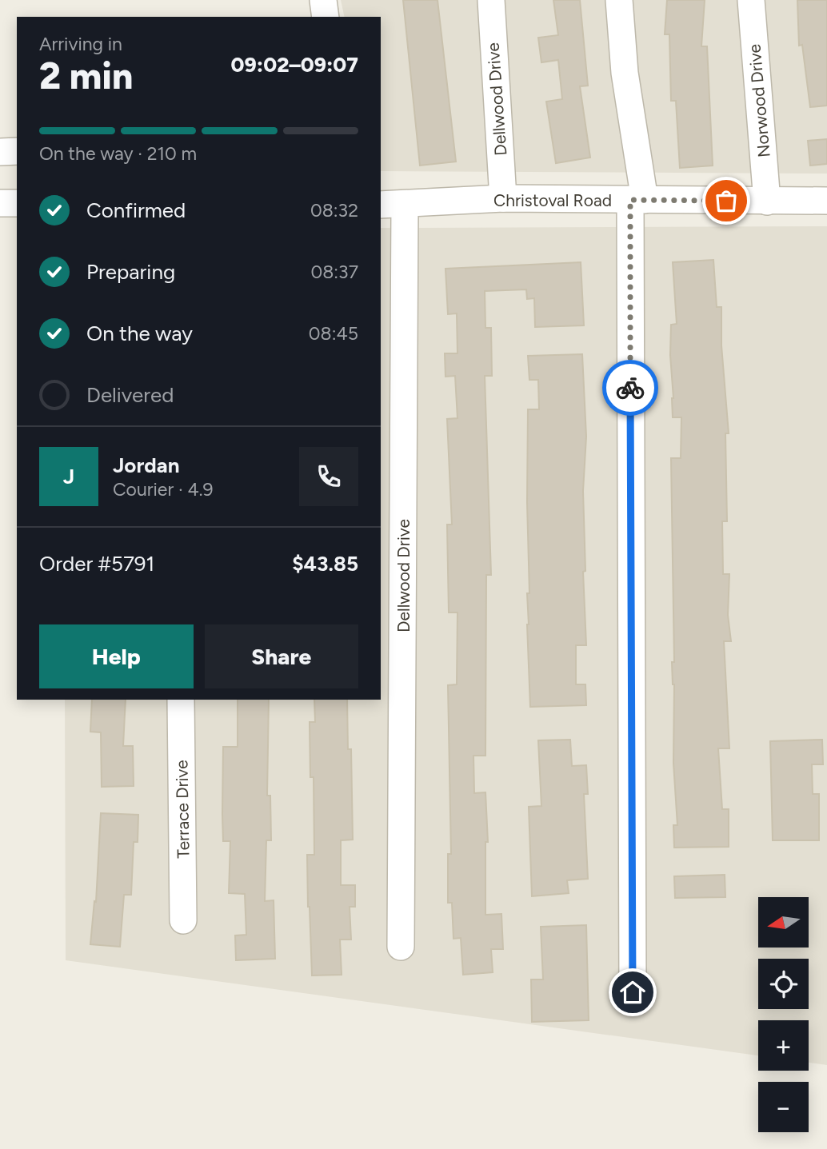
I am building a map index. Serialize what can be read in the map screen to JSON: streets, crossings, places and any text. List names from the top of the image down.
{
  "streets": {
    "street": [
      "Dellwood Drive",
      "Norwood Drive",
      "Christoval Road",
      "Terrace Drive"
    ]
  },
  "crossings": [
    ["Dellwood Drive", "Christoval Road"],
    ["Norwood Drive", "Christoval Road"]
  ],
  "north": "left",
  "page": {
    "heading": ["2 min", "Arriving in", "09:02–09:07"],
    "panel": [
      "Jordan",
      "Courier · 4.9",
      "Order #5791",
      "$43.85"
    ],
    "bar": "On the way · 210 m",
    "list": [
      ["Confirmed", "08:32"],
      ["Preparing", "08:37"],
      ["On the way", "08:45"],
      "Delivered"
    ],
    "round": "J",
    "buttons": ["Help", "Share"],
    "map_buttons": ["+", "−"]
  }
}
